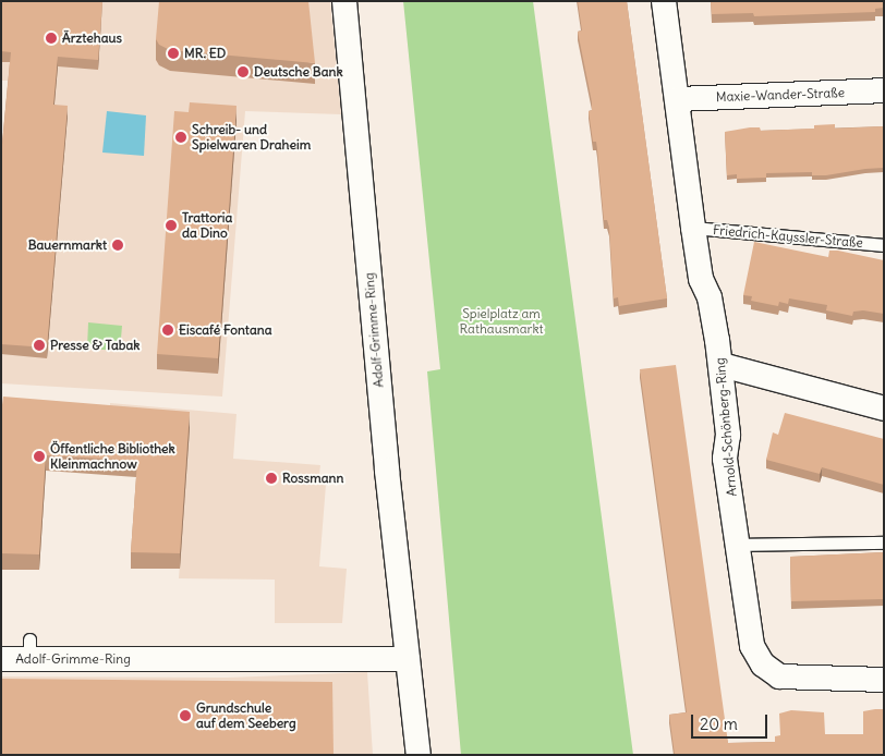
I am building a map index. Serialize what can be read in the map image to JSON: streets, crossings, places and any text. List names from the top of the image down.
{
  "streets": {
    "street": ["Maxie-Wander-Straße", "Adolf-Grimme-Ring", "Arnold-Schönberg-Ring"],
    "lane": ["Friedrich-Kayssler-Straße"]
  },
  "crossings": [
    ["Maxie-Wander-Straße", "Arnold-Schönberg-Ring"],
    ["Friedrich-Kayssler-Straße", "Arnold-Schönberg-Ring"]
  ],
  "parks": ["Spielplatz am Rathausmarkt"],
  "places": [
    "Ärztehaus",
    "MR. ED",
    "Deutsche Bank",
    "Schreib- und Spielwaren Draheim",
    "Trattoria da Dino",
    "Bauernmarkt",
    "Eiscafé Fontana",
    "Presse & Tabak",
    "Öffentliche Bibliothek Kleinmachnow",
    "Rossmann",
    "Grundschule auf dem Seeberg"
  ],
  "scale_bar": "20 m"
}
